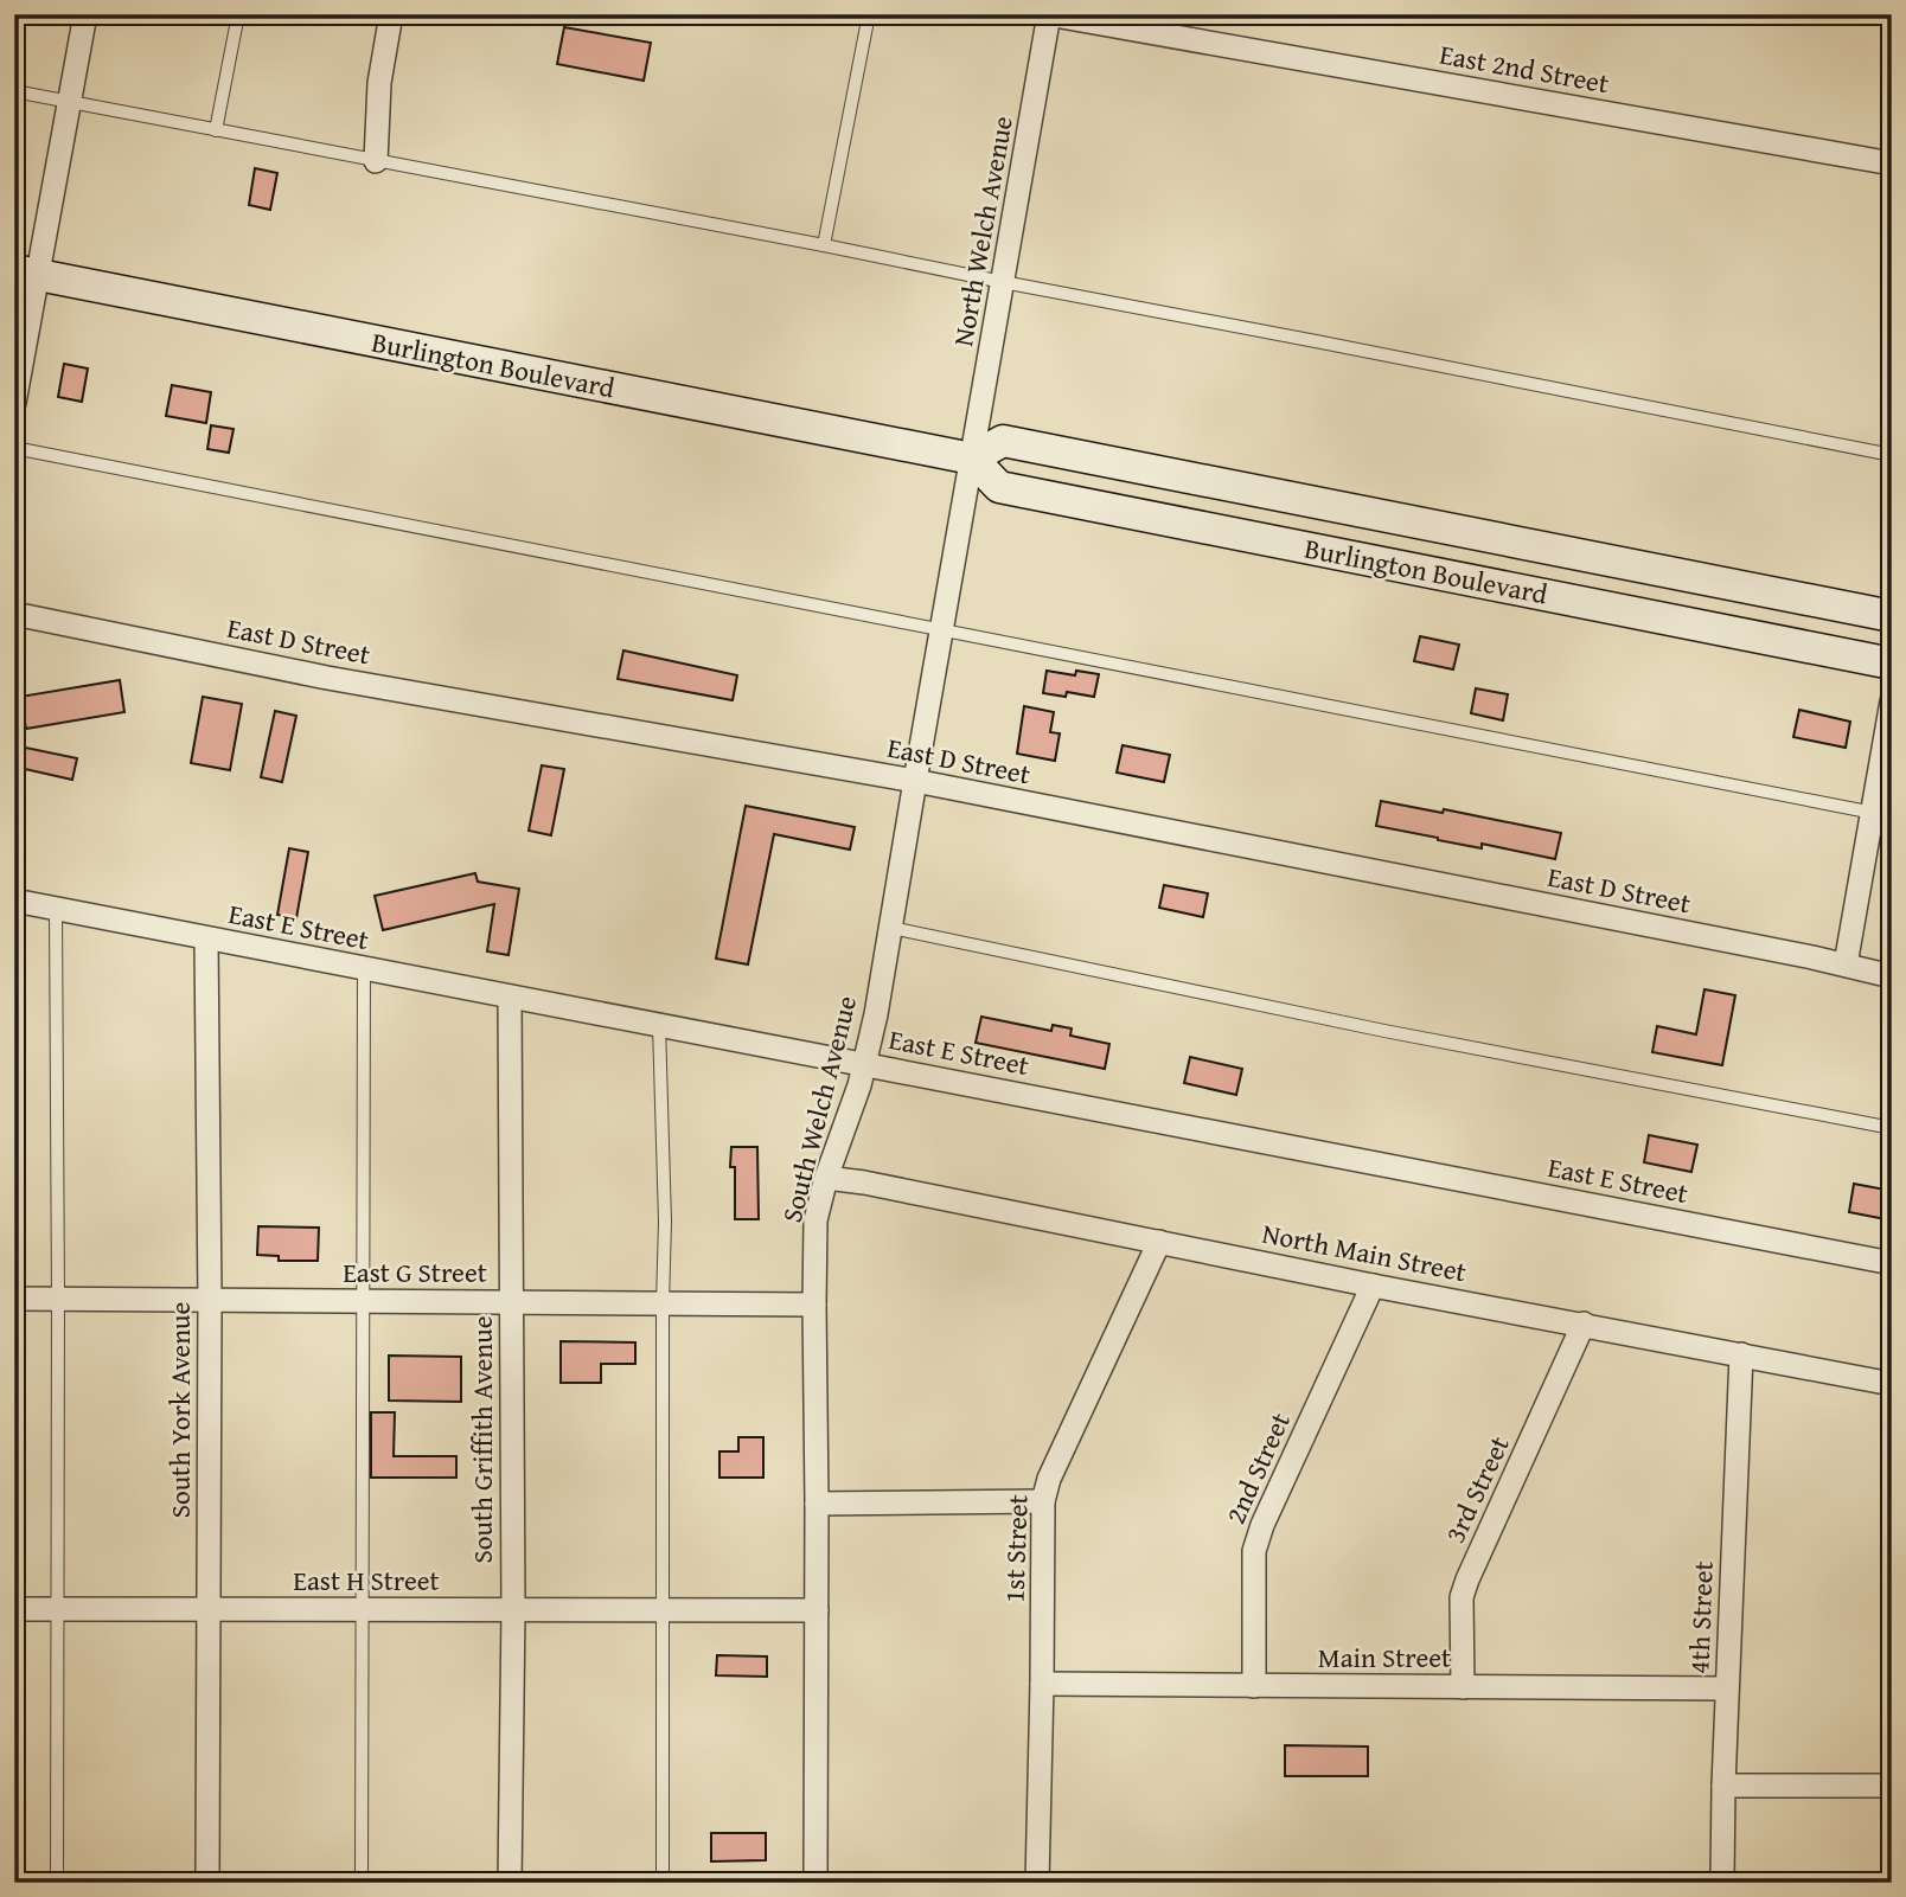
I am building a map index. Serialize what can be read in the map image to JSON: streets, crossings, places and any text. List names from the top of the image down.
{
  "streets": {
    "street": [
      "East 2nd Street",
      "North Welch Avenue",
      "Burlington Boulevard",
      "East D Street",
      "East E Street",
      "South Welch Avenue",
      "North Main Street",
      "East G Street",
      "South York Avenue",
      "South Griffith Avenue",
      "2nd Street",
      "3rd Street",
      "1st Street",
      "East H Street",
      "4th Street",
      "Main Street"
    ]
  },
  "crossings": [
    ["East 2nd Street", "North Welch Avenue"],
    ["North Welch Avenue", "Burlington Boulevard"],
    ["North Welch Avenue", "South Welch Avenue"],
    ["Burlington Boulevard", "South Welch Avenue"],
    ["East D Street", "South Welch Avenue"],
    ["East E Street", "South Welch Avenue"],
    ["East E Street", "South York Avenue"],
    ["East E Street", "South Griffith Avenue"],
    ["South Welch Avenue", "North Main Street"],
    ["South Welch Avenue", "East G Street"],
    ["South Welch Avenue", "East H Street"],
    ["North Main Street", "2nd Street"],
    ["North Main Street", "3rd Street"],
    ["North Main Street", "1st Street"],
    ["North Main Street", "4th Street"],
    ["East G Street", "South York Avenue"],
    ["East G Street", "South Griffith Avenue"],
    ["South York Avenue", "East H Street"],
    ["South Griffith Avenue", "East H Street"],
    ["2nd Street", "Main Street"],
    ["3rd Street", "Main Street"],
    ["1st Street", "Main Street"],
    ["4th Street", "Main Street"]
  ]
}
